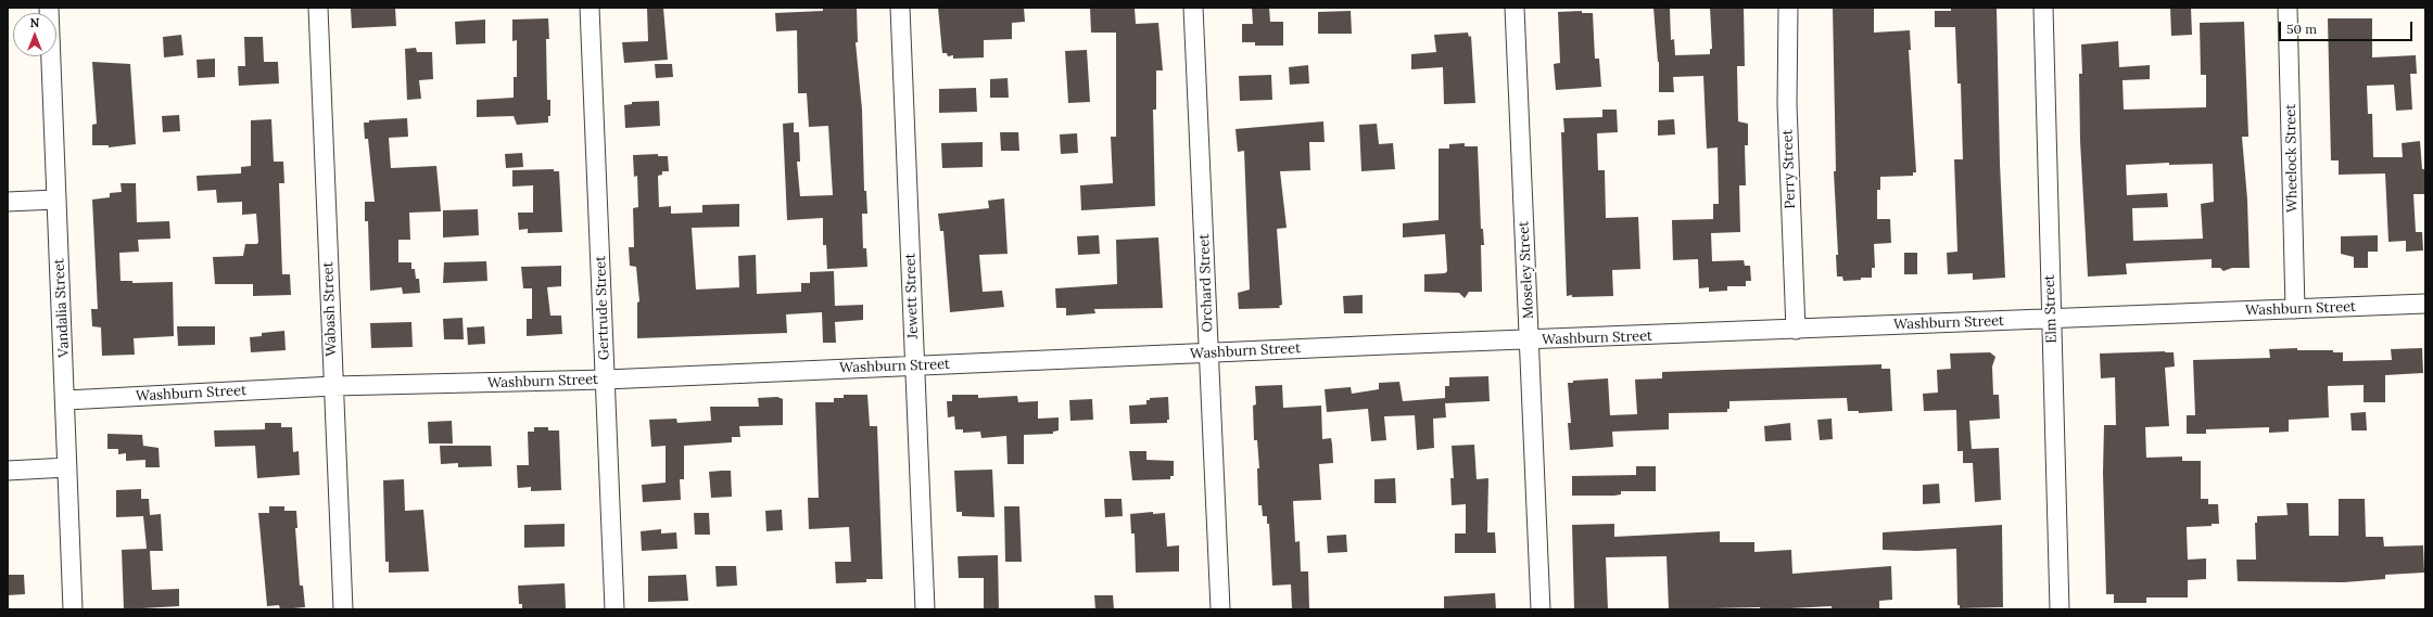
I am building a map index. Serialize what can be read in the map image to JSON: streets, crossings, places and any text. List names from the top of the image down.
{
  "streets": {
    "street": [
      "Wheelock Street",
      "Perry Street",
      "Moseley Street",
      "Orchard Street",
      "Jewett Street",
      "Vandalia Street",
      "Gertrude Street",
      "Wabash Street",
      "Elm Street",
      "Washburn Street"
    ]
  },
  "crossings": [
    ["Wheelock Street", "Washburn Street"],
    ["Perry Street", "Washburn Street"],
    ["Moseley Street", "Washburn Street"],
    ["Orchard Street", "Washburn Street"],
    ["Jewett Street", "Washburn Street"],
    ["Vandalia Street", "Washburn Street"],
    ["Gertrude Street", "Washburn Street"],
    ["Wabash Street", "Washburn Street"],
    ["Elm Street", "Washburn Street"]
  ],
  "scale_bar": "50 m",
  "north": "top"
}
